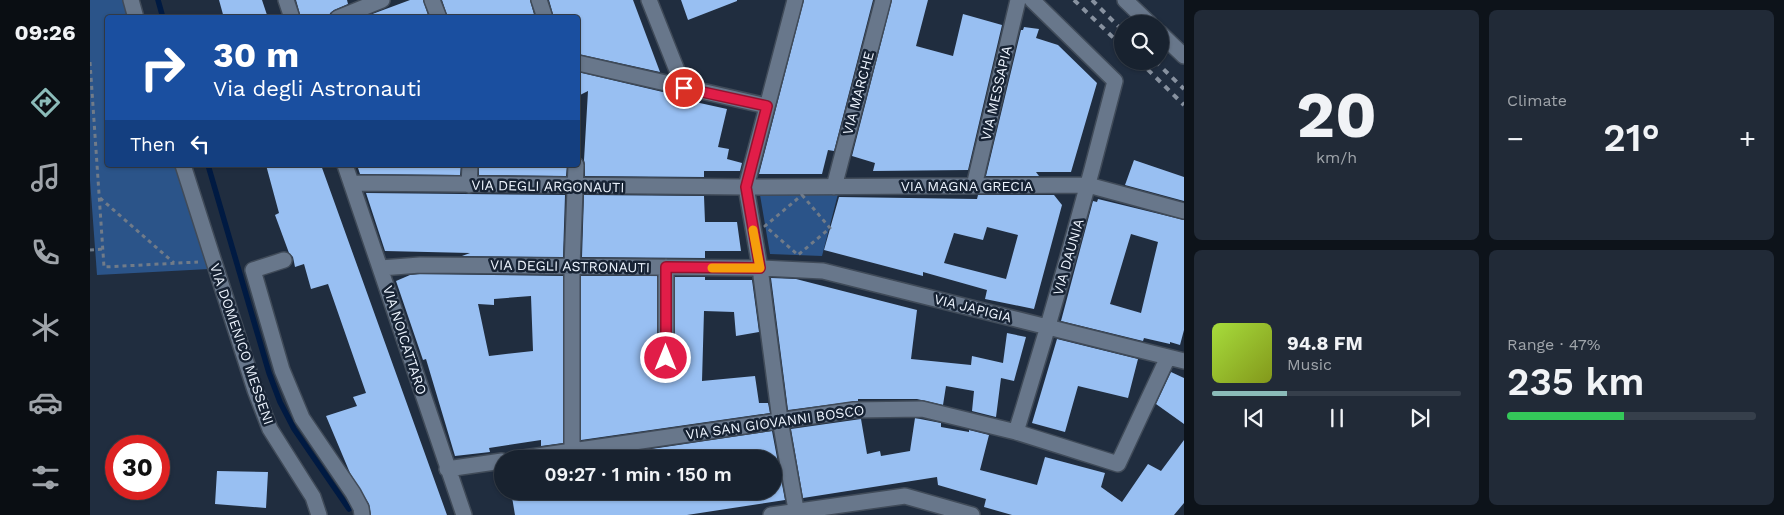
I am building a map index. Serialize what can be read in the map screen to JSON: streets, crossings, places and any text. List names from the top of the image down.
{
  "streets": {
    "street": [
      "VIA MARCHE",
      "VIA MESSAPIA",
      "VIA DEGLI ARGONAUTI",
      "VIA MAGNA GRECIA",
      "VIA DAUNIA",
      "VIA DEGLI ASTRONAUTI",
      "VIA JAPIGIA",
      "VIA NOICATTARO",
      "VIA DOMENICO MESSENI",
      "VIA SAN GIOVANNI BOSCO"
    ]
  },
  "crossings": [
    ["VIA MARCHE", "VIA MAGNA GRECIA"],
    ["VIA MESSAPIA", "VIA MAGNA GRECIA"],
    ["VIA DEGLI ARGONAUTI", "VIA MAGNA GRECIA"],
    ["VIA DEGLI ARGONAUTI", "VIA NOICATTARO"],
    ["VIA MAGNA GRECIA", "VIA DAUNIA"],
    ["VIA DAUNIA", "VIA JAPIGIA"],
    ["VIA DAUNIA", "VIA SAN GIOVANNI BOSCO"],
    ["VIA DEGLI ASTRONAUTI", "VIA JAPIGIA"],
    ["VIA DEGLI ASTRONAUTI", "VIA NOICATTARO"],
    ["VIA JAPIGIA", "VIA SAN GIOVANNI BOSCO"]
  ],
  "page": {
    "tabs": "09:26",
    "tile": [
      ["20", "km/h"],
      "Climate",
      ["Range · 47%", "235 km"]
    ],
    "turn": ["30 m", "Via degli Astronauti"],
    "heat": ["−", "21°", "+"],
    "then": "Then",
    "song": ["94.8 FM", "Music"],
    "limit": "30",
    "trip": "09:27 · 1 min · 150 m"
  }
}
